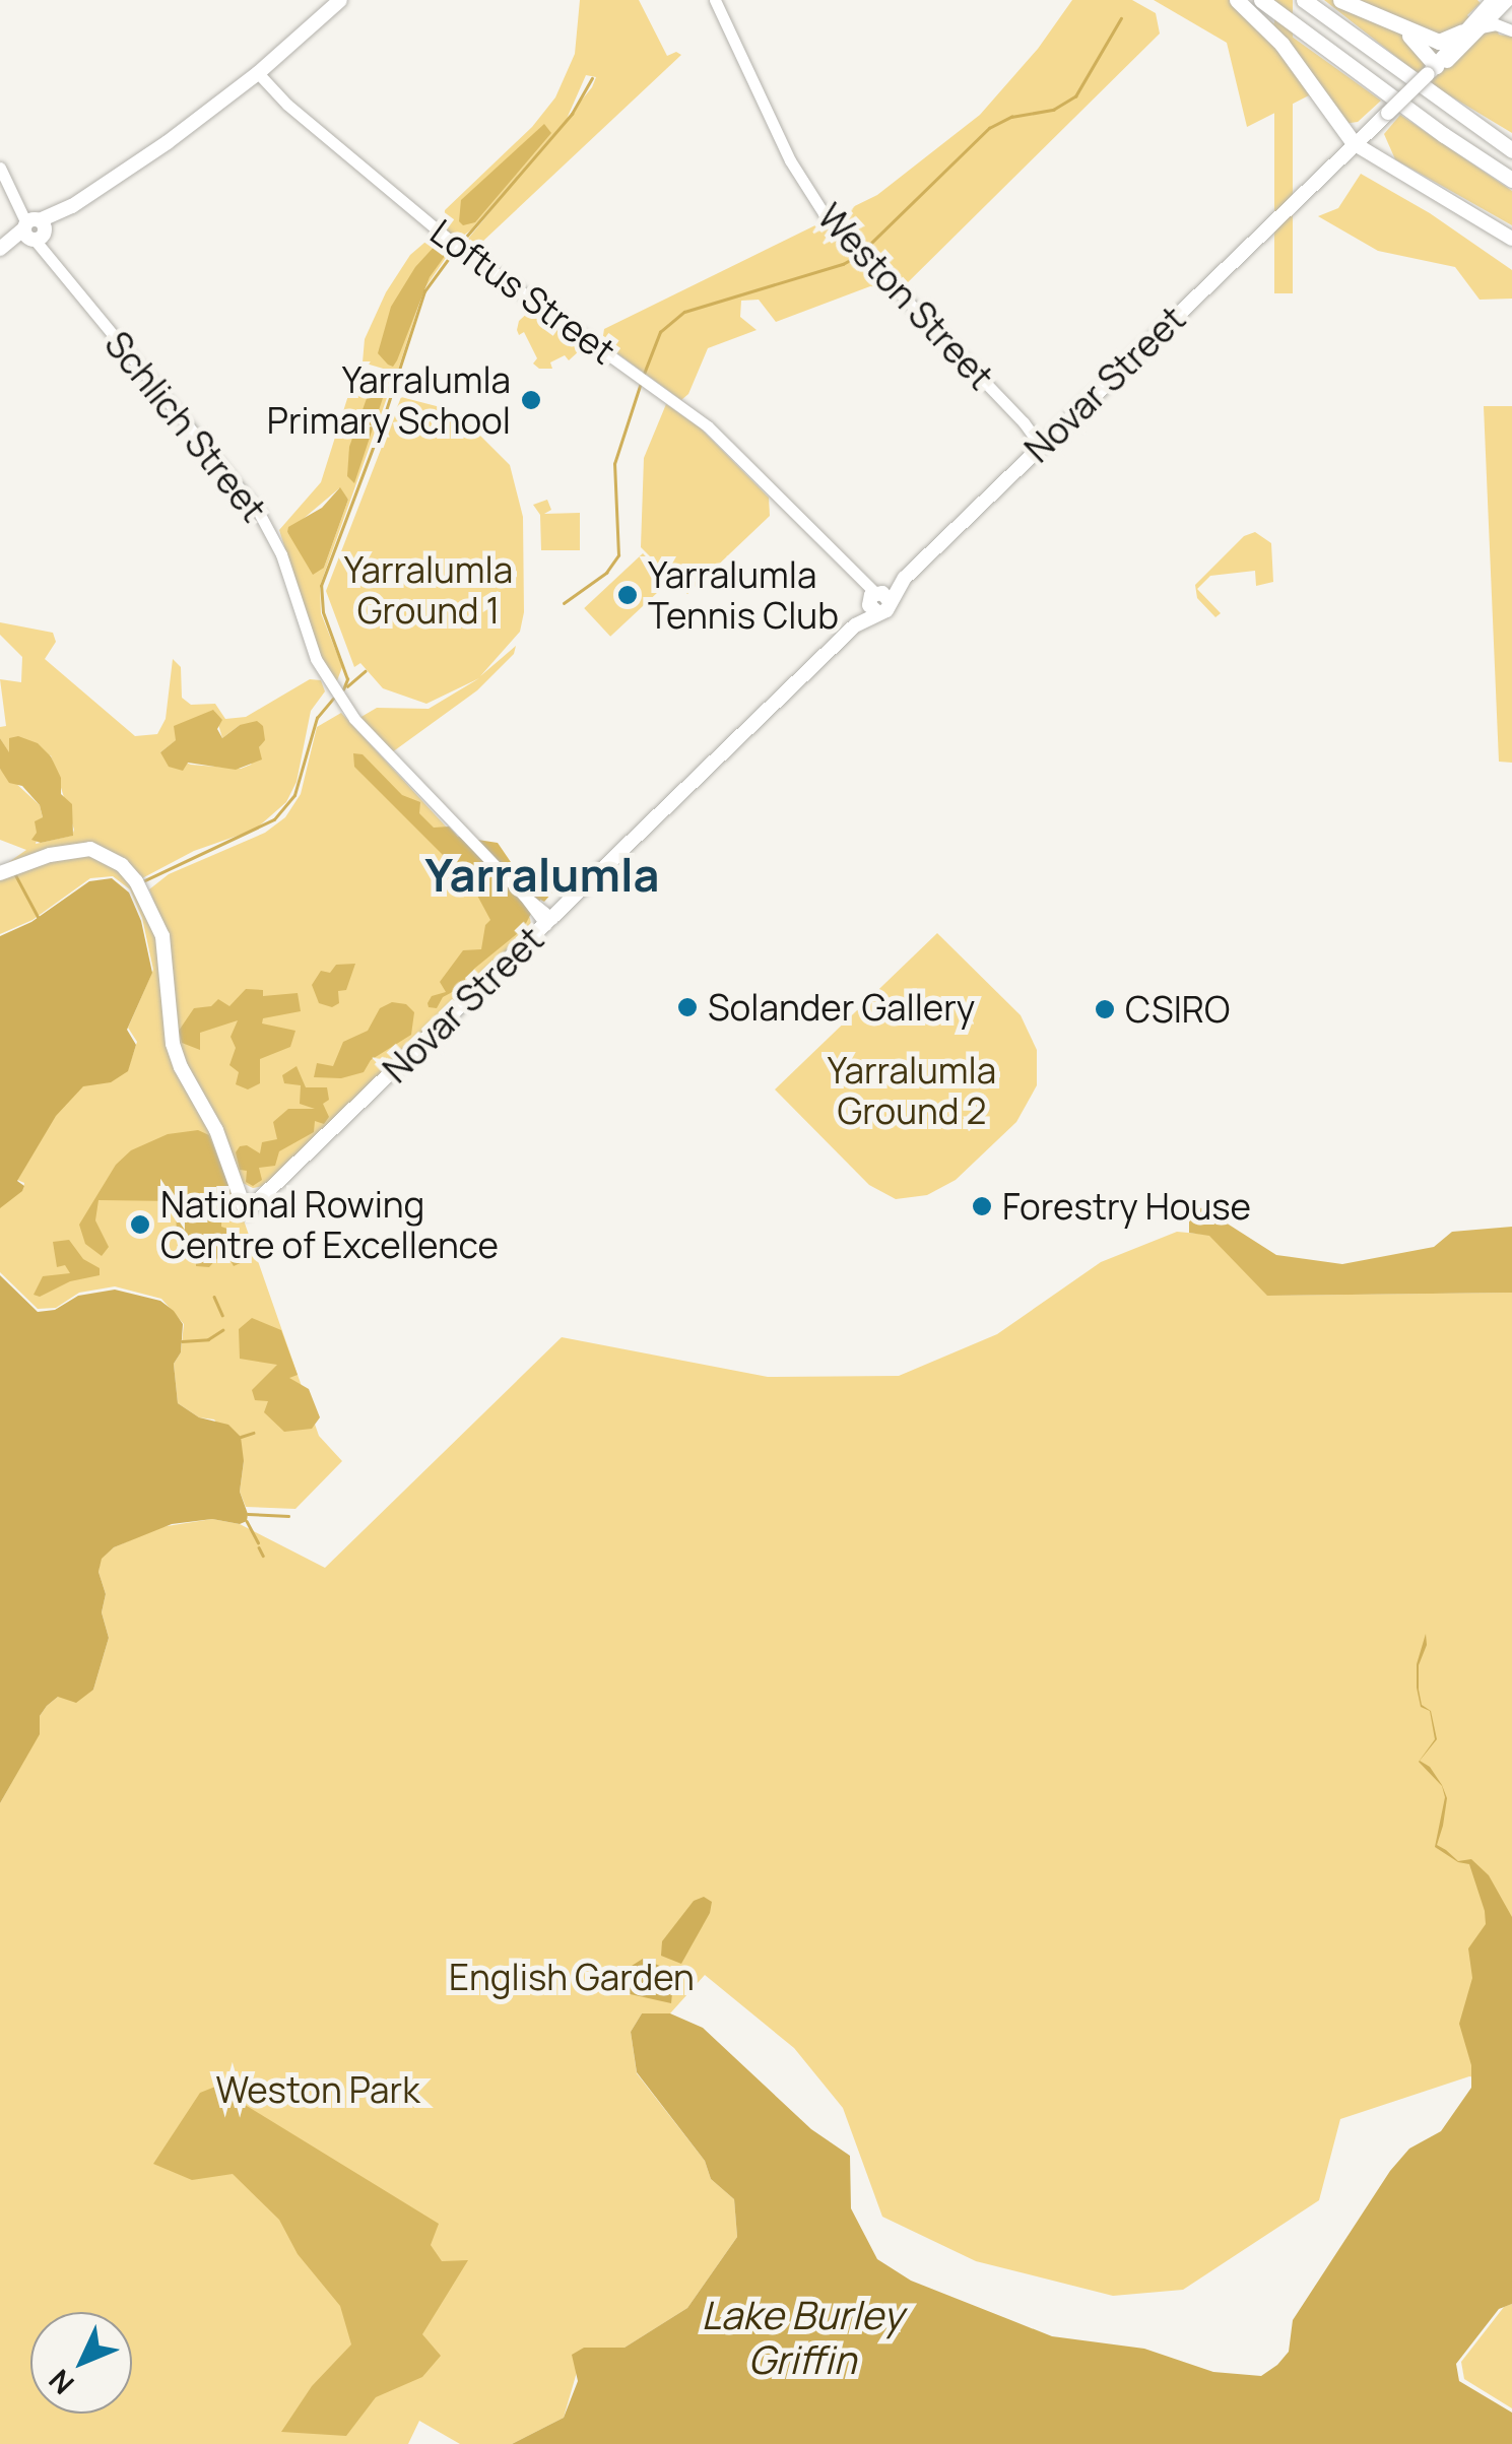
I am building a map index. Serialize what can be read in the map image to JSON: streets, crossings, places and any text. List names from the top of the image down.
{
  "streets": {
    "main road": ["Novar Street"],
    "street": ["Loftus Street", "Weston Street", "Schlich Street"]
  },
  "crossings": [
    ["Loftus Street", "Novar Street"],
    ["Weston Street", "Novar Street"],
    ["Novar Street", "Schlich Street"]
  ],
  "districts": ["Yarralumla"],
  "water": ["Lake Burley Griffin"],
  "parks": [
    "Yarralumla Ground 1",
    "Yarralumla Ground 2",
    "English Garden",
    "Weston Park"
  ],
  "places": [
    "Yarralumla Primary School",
    "Yarralumla Tennis Club",
    "Solander Gallery",
    "CSIRO",
    "Forestry House",
    "National Rowing Centre of Excellence"
  ],
  "north": "bottom left"
}
